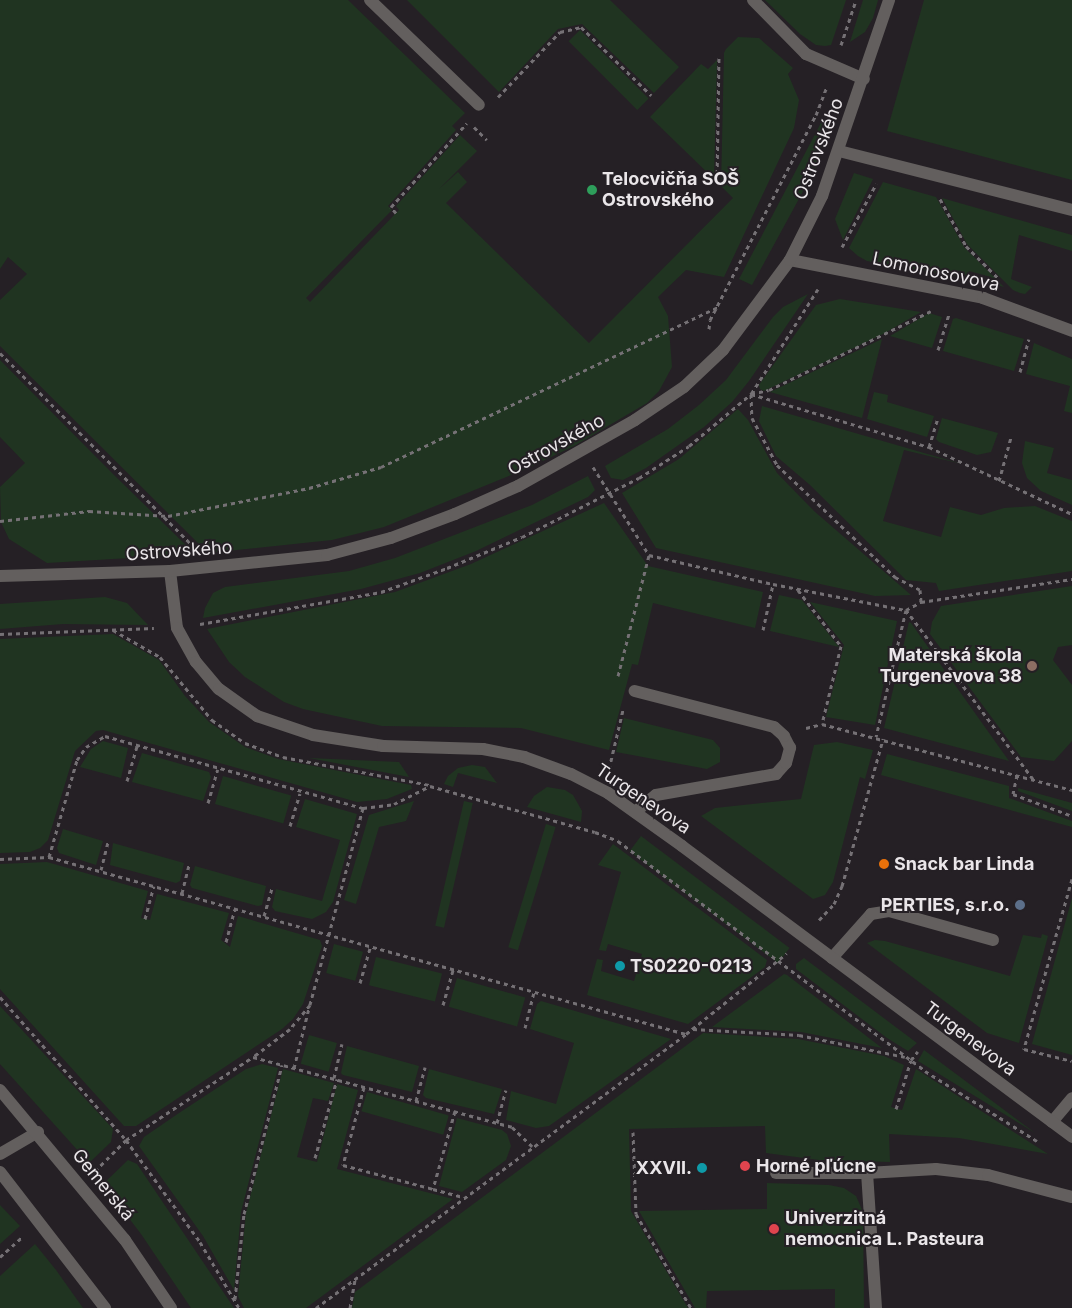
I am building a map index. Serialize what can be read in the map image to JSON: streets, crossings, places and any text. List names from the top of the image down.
{
  "streets": {
    "street": [
      "Ostrovského",
      "Lomonosovova",
      "Turgenevova",
      "Gemerská"
    ]
  },
  "crossings": [
    ["Ostrovského", "Lomonosovova"],
    ["Ostrovského", "Turgenevova"]
  ],
  "places": [
    "Telocvičňa SOŠ Ostrovského",
    "Materská škola Turgenevova 38",
    "Snack bar Linda",
    "PERTIES, s.r.o.",
    "TS0220-0213",
    "Horné pľúcne",
    "XXVII.",
    "Univerzitná nemocnica L. Pasteura"
  ]
}
